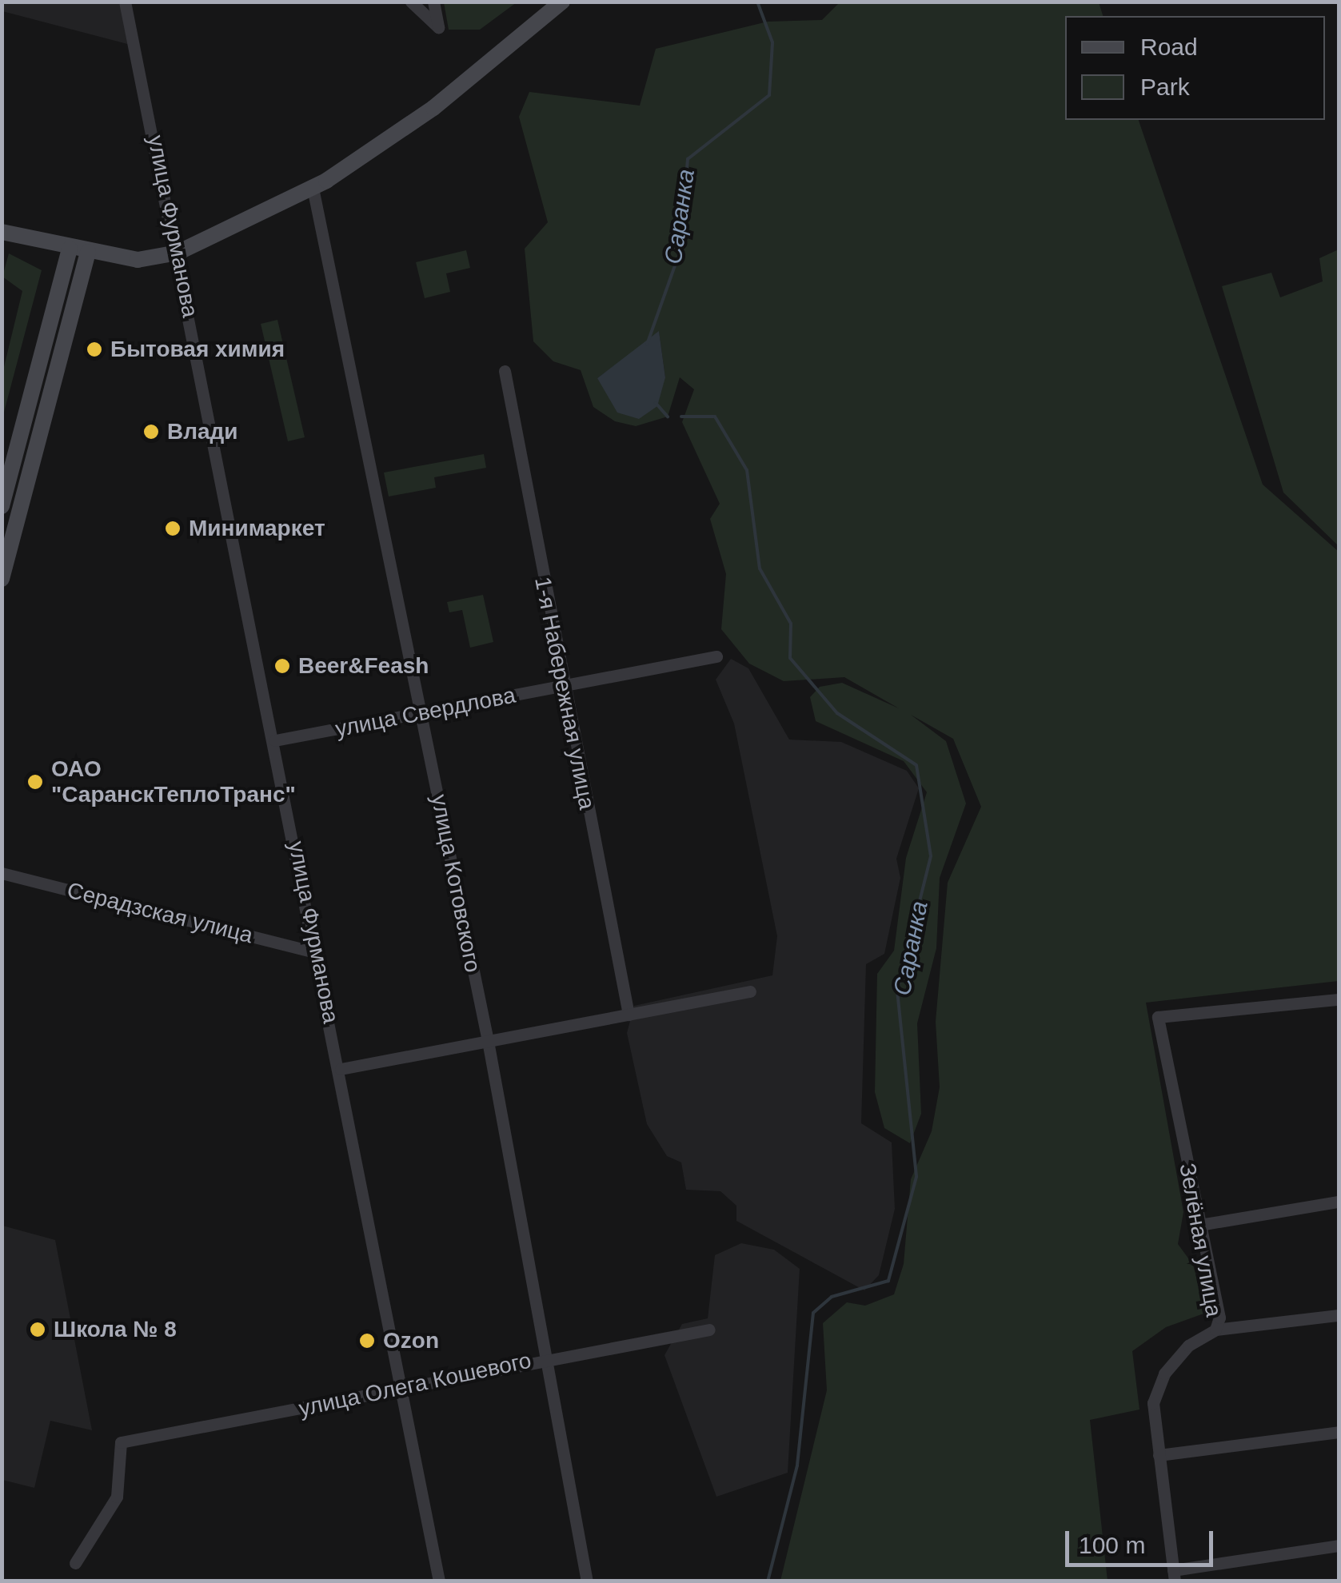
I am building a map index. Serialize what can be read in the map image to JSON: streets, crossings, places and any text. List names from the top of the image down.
{
  "streets": {
    "street": [
      "улица Фурманова",
      "1-я Набережная улица",
      "улица Свердлова",
      "улица Котовского",
      "Серадзская улица",
      "Зелёная улица",
      "улица Олега Кошевого"
    ]
  },
  "crossings": [
    ["улица Фурманова", "улица Свердлова"],
    ["улица Фурманова", "Серадзская улица"],
    ["улица Фурманова", "улица Олега Кошевого"],
    ["1-я Набережная улица", "улица Свердлова"],
    ["улица Свердлова", "улица Котовского"],
    ["улица Котовского", "улица Олега Кошевого"]
  ],
  "water": ["Саранка"],
  "places": [
    "Бытовая химия",
    "Влади",
    "Минимаркет",
    "Beer&Feash",
    "ОАО \"СаранскТеплоТранс\"",
    "Школа № 8",
    "Ozon"
  ],
  "legend": ["Road", "Park"],
  "scale_bar": "100 m"
}
